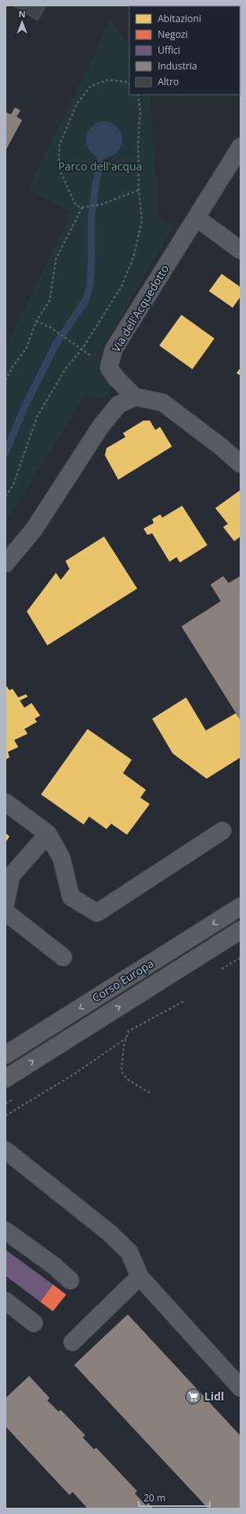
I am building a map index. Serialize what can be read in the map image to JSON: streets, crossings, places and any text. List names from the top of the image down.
{
  "streets": {
    "main road": ["Corso Europa"],
    "street": ["Via dell'Acquedotto"]
  },
  "parks": ["Parco dell'acqua"],
  "places": {
    "supermarket": ["Lidl"]
  },
  "legend": [
    "Abitazioni",
    "Negozi",
    "Uffici",
    "Industria",
    "Altro"
  ],
  "scale_bar": "20 m",
  "north": "top"
}
